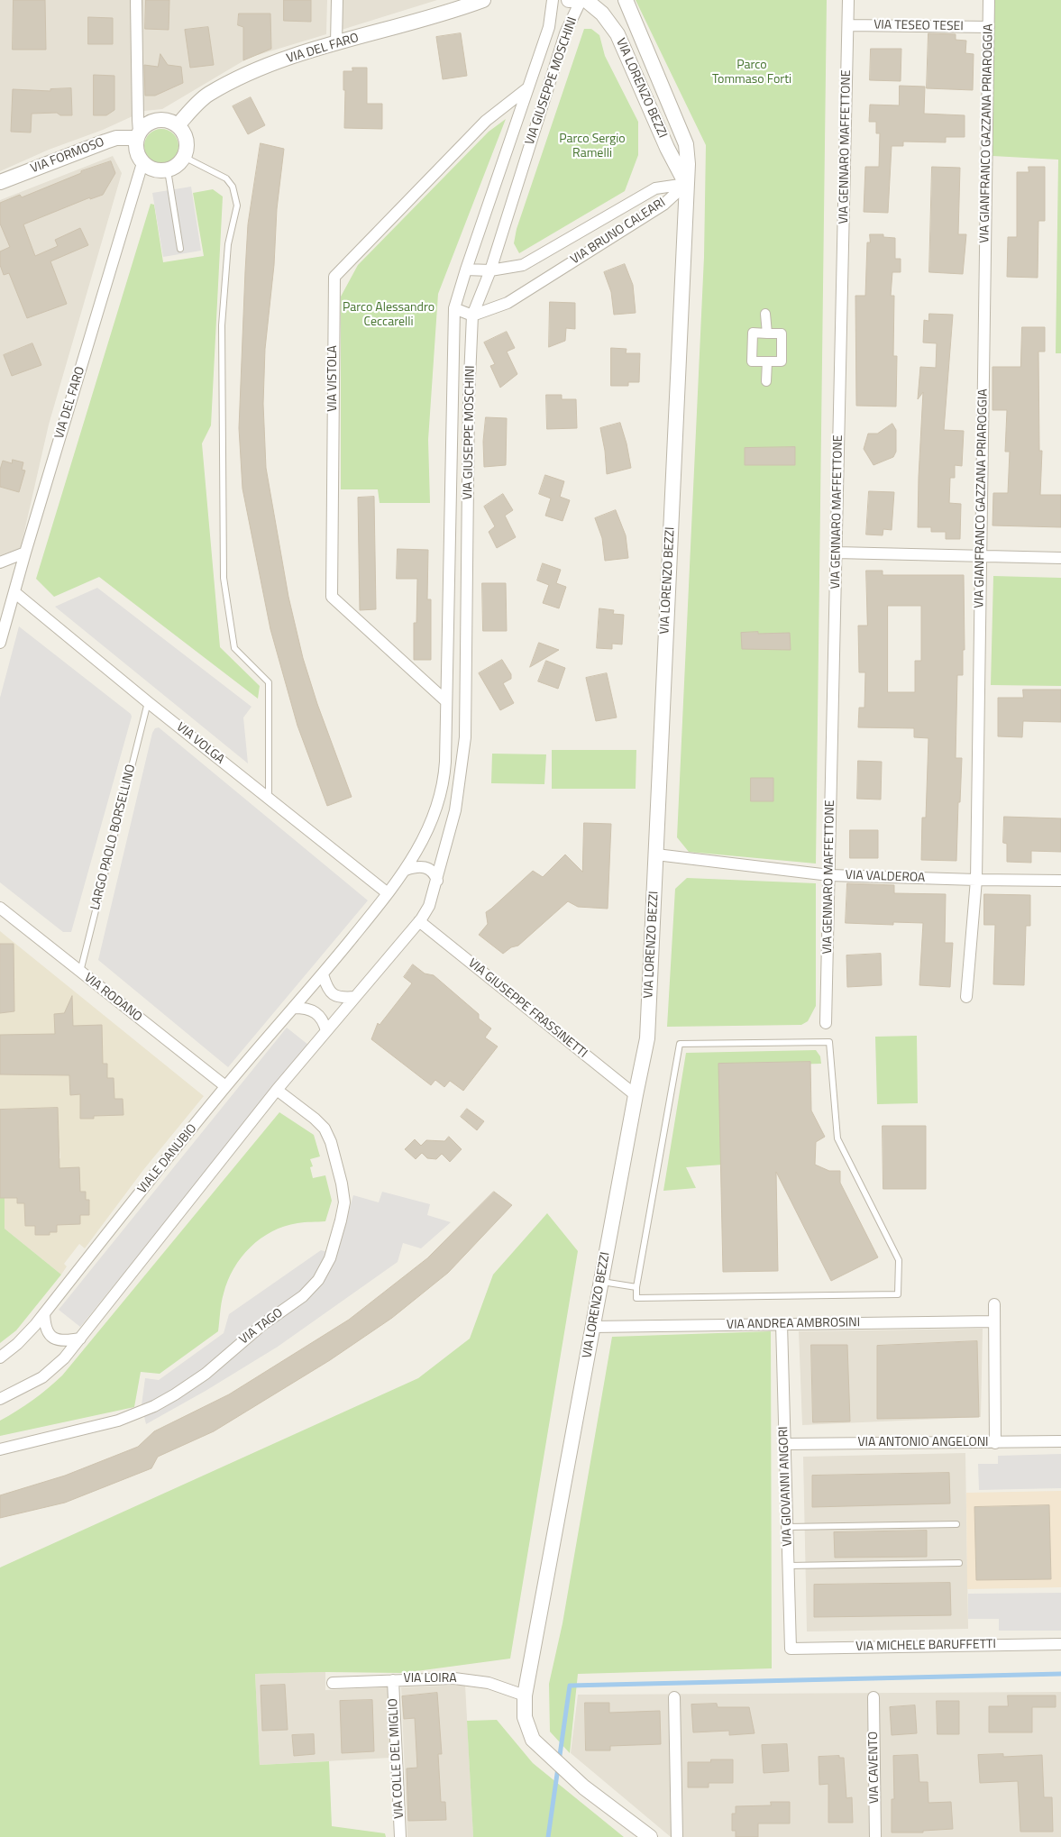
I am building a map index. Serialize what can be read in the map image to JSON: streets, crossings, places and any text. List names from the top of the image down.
{
  "streets": {
    "street": [
      "VIA TESEO TESEI",
      "VIA DEL FARO",
      "VIA GIUSEPPE MOSCHINI",
      "VIA LORENZO BEZZI",
      "VIA GIANFRANCO GAZZANA PRIAROGGIA",
      "VIA GENNARO MAFFETTONE",
      "VIA FORMOSO",
      "VIA BRUNO CALEARI",
      "VIA VISTOLA",
      "VIA VOLGA",
      "VIA VALDEROA",
      "VIA RODANO",
      "VIA GIUSEPPE FRASSINETTI",
      "VIALE DANUBIO",
      "VIA ANDREA AMBROSINI",
      "VIA TAGO",
      "VIA ANTONIO ANGELONI",
      "VIA GIOVANNI ANGORI",
      "VIA MICHELE BARUFFETTI",
      "VIA LOIRA",
      "VIA COLLE DEL MIGLIO",
      "VIA CAVENTO"
    ],
    "lane": ["LARGO PAOLO BORSELLINO"]
  },
  "crossings": [
    ["VIA TESEO TESEI", "VIA GIANFRANCO GAZZANA PRIAROGGIA"],
    ["VIA TESEO TESEI", "VIA GENNARO MAFFETTONE"],
    ["VIA DEL FARO", "VIA FORMOSO"],
    ["VIA DEL FARO", "VIA VOLGA"],
    ["VIA GIUSEPPE MOSCHINI", "VIA LORENZO BEZZI"],
    ["VIA GIUSEPPE MOSCHINI", "VIA BRUNO CALEARI"],
    ["VIA GIUSEPPE MOSCHINI", "VIA VISTOLA"],
    ["VIA GIUSEPPE MOSCHINI", "VIALE DANUBIO"],
    ["VIA LORENZO BEZZI", "VIA BRUNO CALEARI"],
    ["VIA LORENZO BEZZI", "VIA VALDEROA"],
    ["VIA LORENZO BEZZI", "VIA GIUSEPPE FRASSINETTI"],
    ["VIA LORENZO BEZZI", "VIA ANDREA AMBROSINI"],
    ["VIA LORENZO BEZZI", "VIA LOIRA"],
    ["VIA GIANFRANCO GAZZANA PRIAROGGIA", "VIA VALDEROA"],
    ["VIA GENNARO MAFFETTONE", "VIA VALDEROA"],
    ["VIA VOLGA", "LARGO PAOLO BORSELLINO"],
    ["VIA VOLGA", "VIALE DANUBIO"],
    ["LARGO PAOLO BORSELLINO", "VIA RODANO"],
    ["VIA RODANO", "VIALE DANUBIO"],
    ["VIA ANDREA AMBROSINI", "VIA GIOVANNI ANGORI"],
    ["VIA ANTONIO ANGELONI", "VIA GIOVANNI ANGORI"],
    ["VIA GIOVANNI ANGORI", "VIA MICHELE BARUFFETTI"],
    ["VIA LOIRA", "VIA COLLE DEL MIGLIO"]
  ],
  "parks": ["Parco Tommaso Forti", "Parco Sergio Ramelli", "Parco Alessandro Ceccarelli"]
}
